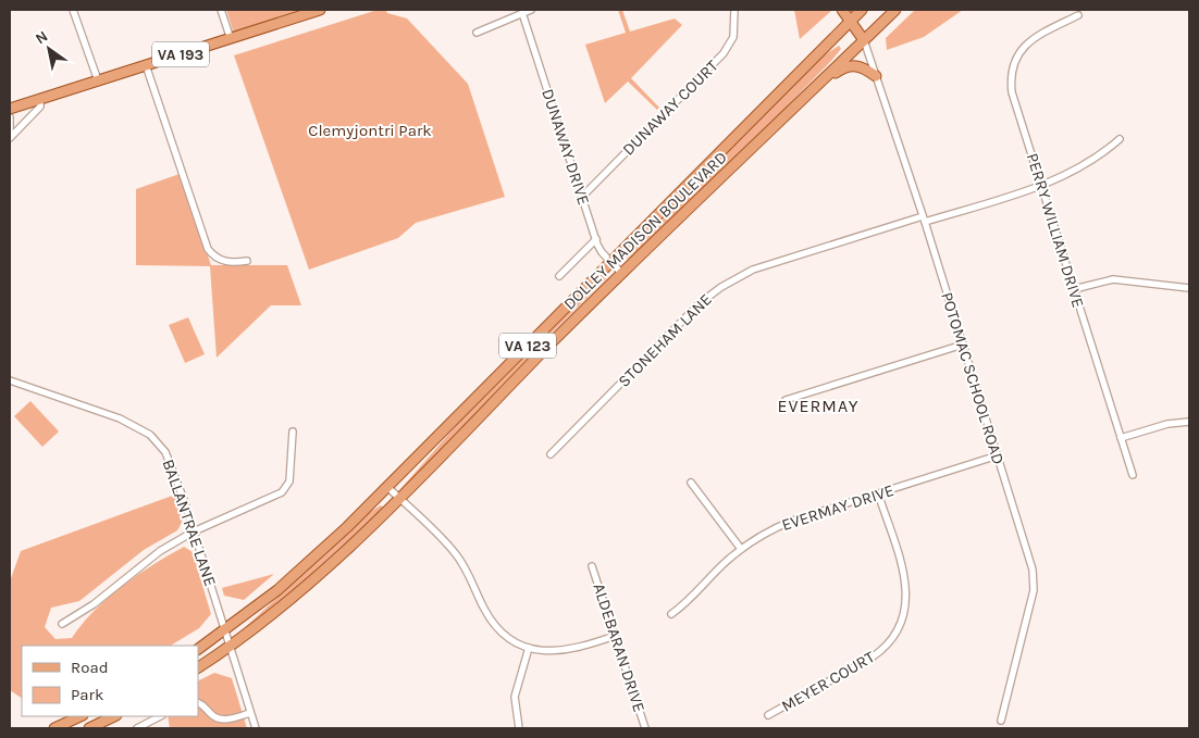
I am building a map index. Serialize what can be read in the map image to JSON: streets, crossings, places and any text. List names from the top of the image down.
{
  "streets": {
    "main road": ["VA 193", "DOLLEY MADISON BOULEVARD", "VA 123"],
    "street": [
      "DUNAWAY COURT",
      "DUNAWAY DRIVE",
      "PERRY WILLIAM DRIVE",
      "STONEHAM LANE",
      "POTOMAC SCHOOL ROAD",
      "EVERMAY DRIVE",
      "BALLANTRAE LANE",
      "ALDEBARAN DRIVE",
      "MEYER COURT"
    ]
  },
  "crossings": [
    ["DUNAWAY COURT", "DUNAWAY DRIVE"],
    ["DUNAWAY DRIVE", "DOLLEY MADISON BOULEVARD"],
    ["DOLLEY MADISON BOULEVARD", "POTOMAC SCHOOL ROAD"],
    ["DOLLEY MADISON BOULEVARD", "BALLANTRAE LANE"],
    ["PERRY WILLIAM DRIVE", "STONEHAM LANE"],
    ["STONEHAM LANE", "POTOMAC SCHOOL ROAD"],
    ["POTOMAC SCHOOL ROAD", "EVERMAY DRIVE"],
    ["EVERMAY DRIVE", "MEYER COURT"]
  ],
  "districts": ["EVERMAY"],
  "parks": ["Clemyjontri Park"],
  "legend": ["Road", "Park"],
  "north": "top left"
}
